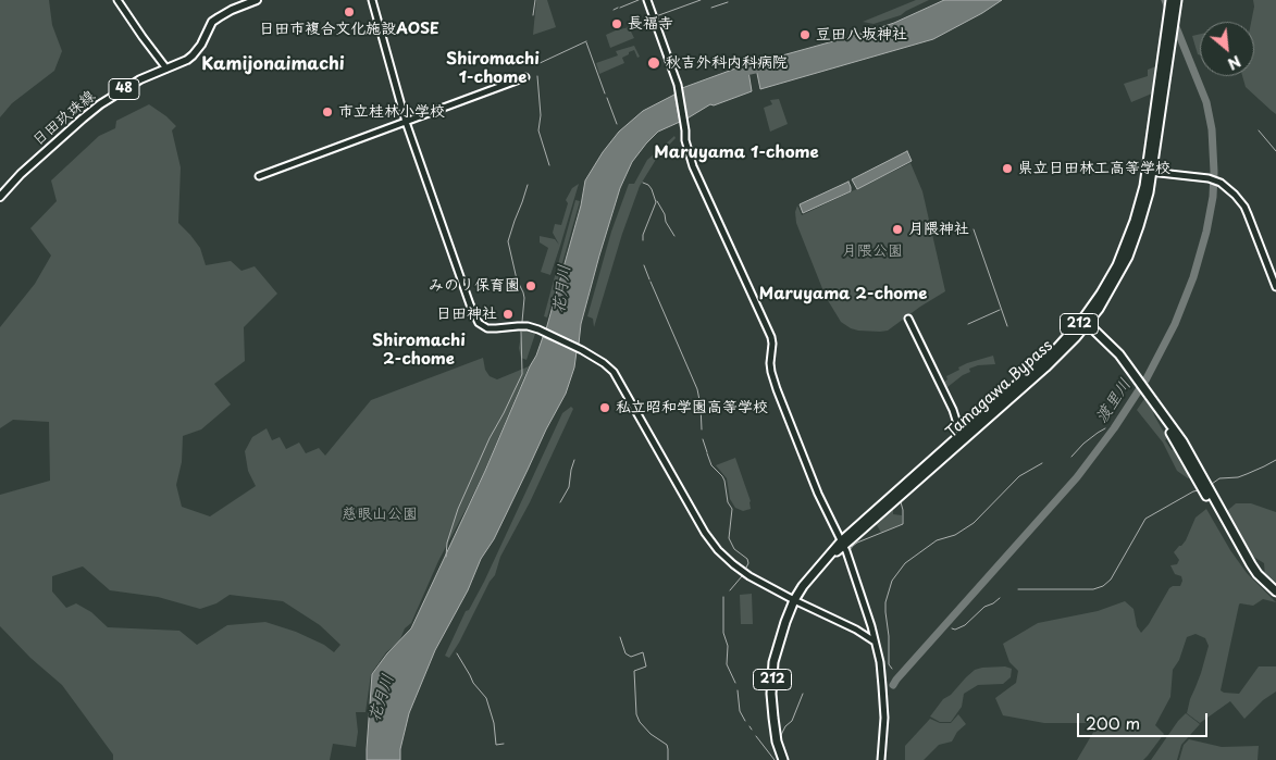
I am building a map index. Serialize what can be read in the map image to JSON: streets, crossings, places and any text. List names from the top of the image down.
{
  "streets": {
    "highway": ["212", "Tamagawa Bypass"],
    "main road": ["48", "日田玖珠線"]
  },
  "crossings": [
    ["212", "Tamagawa Bypass"]
  ],
  "districts": [
    "Shiromachi 1-chome",
    "Kamijonaimachi",
    "Maruyama 1-chome",
    "Maruyama 2-chome",
    "Shiromachi 2-chome"
  ],
  "water": ["花月川", "渡里川"],
  "parks": ["月隈公園", "慈眼山公園"],
  "places": [
    "日田市複合文化施設AOSE",
    "長福寺",
    "豆田八坂神社",
    "秋吉外科内科病院",
    "市立桂林小学校",
    "県立日田林工高等学校",
    "月隈神社",
    "みのり保育園",
    "日田神社",
    "私立昭和学園高等学校"
  ],
  "scale_bar": "200 m",
  "north": "bottom right"
}
